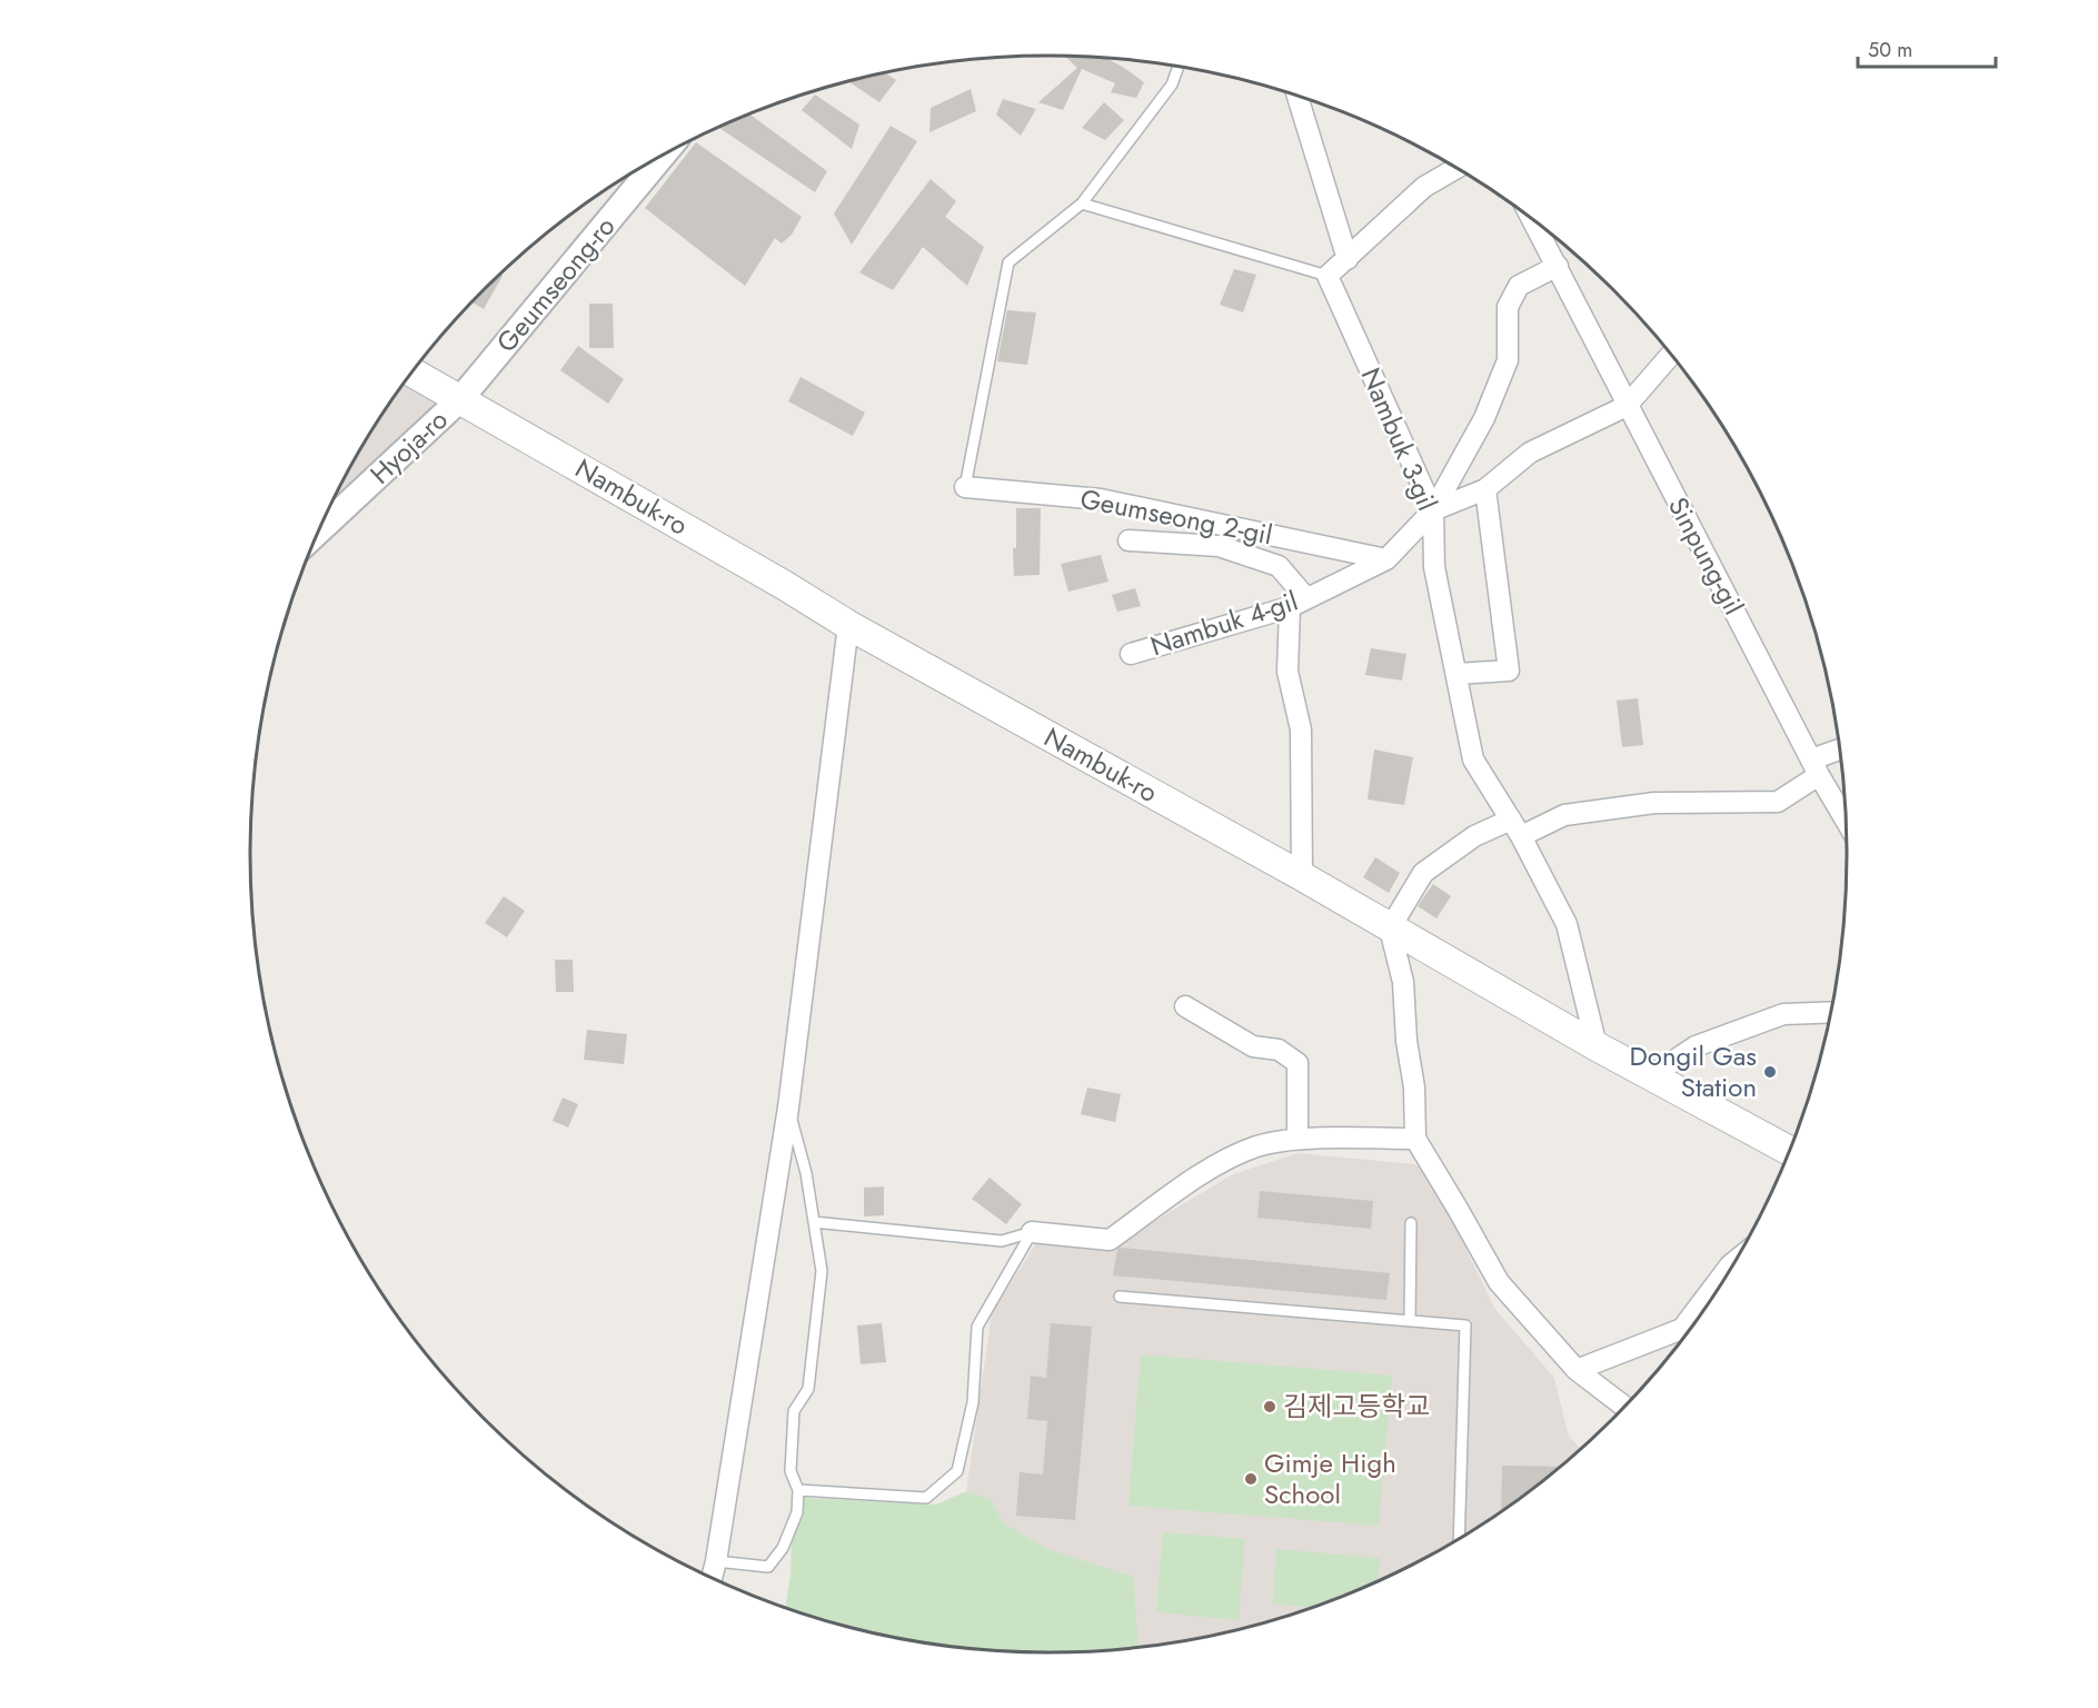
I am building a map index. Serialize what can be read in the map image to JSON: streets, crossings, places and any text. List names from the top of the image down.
{
  "streets": {
    "main road": ["Nambuk-ro"],
    "street": [
      "Geumseong-ro",
      "Nambuk 3-gil",
      "Hyoja-ro",
      "Geumseong 2-gil",
      "Sinpung-gil",
      "Nambuk 4-gil"
    ]
  },
  "crossings": [
    ["Geumseong-ro", "Hyoja-ro"],
    ["Geumseong-ro", "Nambuk-ro"],
    ["Nambuk 3-gil", "Nambuk-ro"],
    ["Nambuk 3-gil", "Nambuk 4-gil"],
    ["Hyoja-ro", "Nambuk-ro"],
    ["Geumseong 2-gil", "Nambuk 4-gil"],
    ["Sinpung-gil", "Nambuk 4-gil"]
  ],
  "places": ["Dongil Gas Station", "김제고등학교", "Gimje High School"],
  "scale_bar": "50 m"
}
